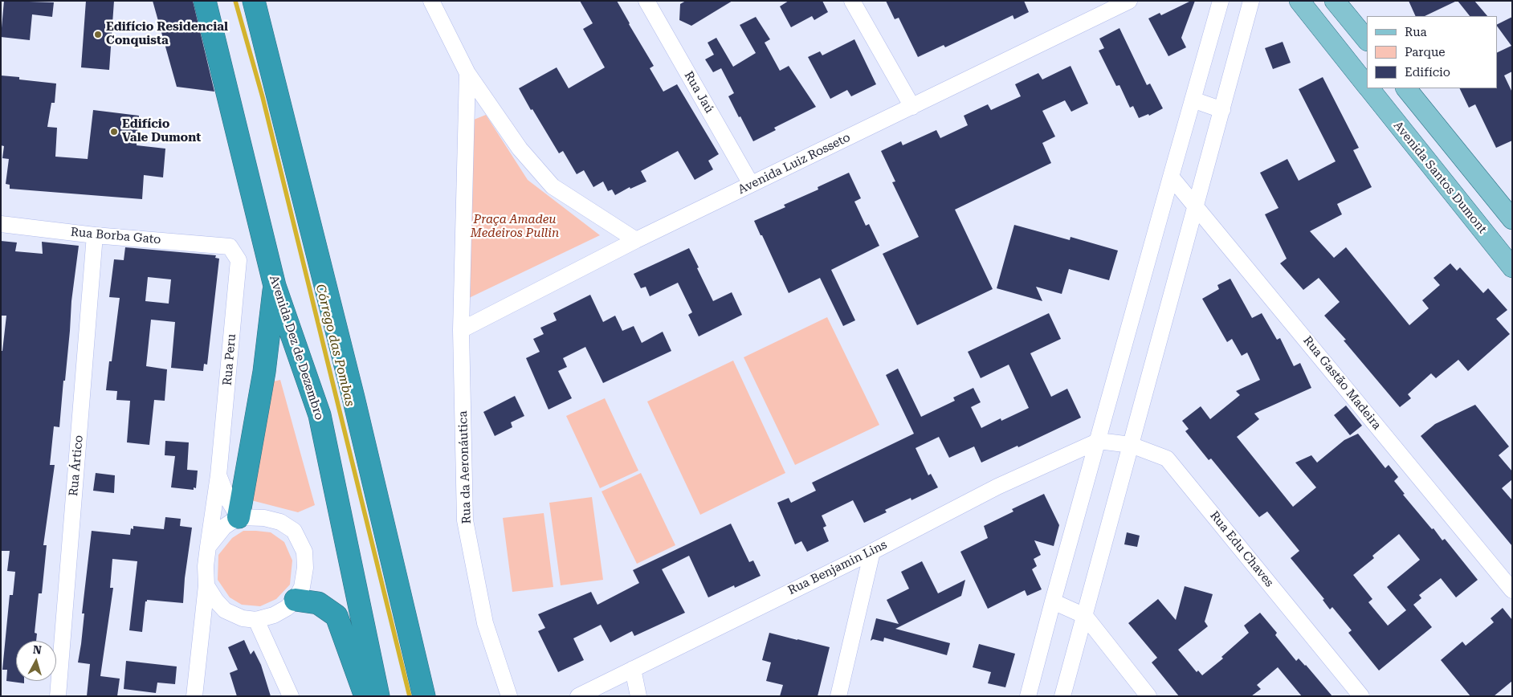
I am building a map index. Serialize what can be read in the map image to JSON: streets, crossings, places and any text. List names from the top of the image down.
{
  "streets": {
    "highway": ["Avenida Dez de Dezembro"],
    "main road": ["Avenida Santos Dumont"],
    "street": [
      "Rua Jaú",
      "Avenida Luiz Rosseto",
      "Rua Borba Gato",
      "Rua Peru",
      "Rua Gastão Madeira",
      "Rua Ártico",
      "Rua da Aeronáutica",
      "Rua Edu Chaves",
      "Rua Benjamin Lins"
    ]
  },
  "crossings": [
    ["Rua Jaú", "Avenida Luiz Rosseto"],
    ["Avenida Luiz Rosseto", "Rua da Aeronáutica"],
    ["Rua Borba Gato", "Rua Peru"],
    ["Rua Borba Gato", "Rua Ártico"],
    ["Rua Edu Chaves", "Rua Benjamin Lins"]
  ],
  "water": ["Córrego das Pombas"],
  "parks": ["Praça Amadeu Medeiros Pullin"],
  "places": ["Edifício Residencial Conquista", "Edifício Vale Dumont"],
  "legend": ["Rua", "Parque", "Edifício"],
  "north": "top"
}
